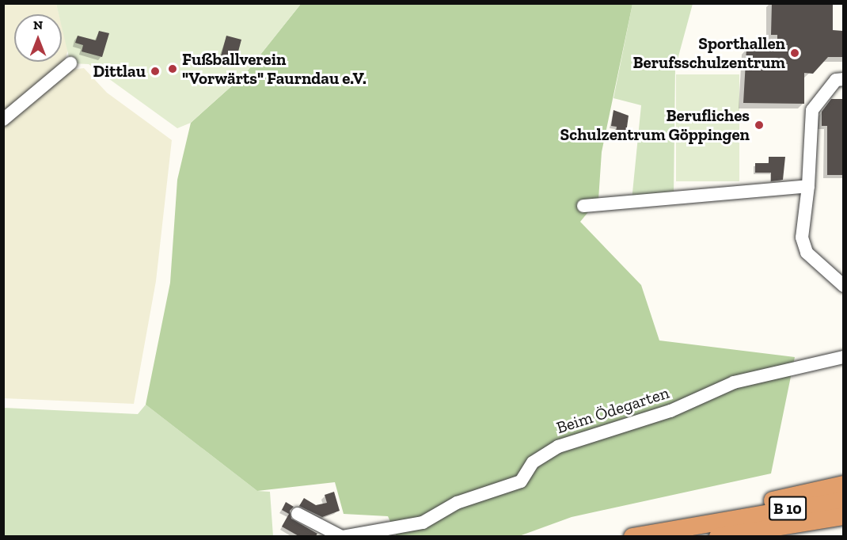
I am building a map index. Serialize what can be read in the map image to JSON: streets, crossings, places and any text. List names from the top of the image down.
{
  "streets": {
    "highway": ["B 10"],
    "lane": ["Beim Ödegarten"]
  },
  "places": [
    "Sporthallen Berufsschulzentrum",
    "Fußballverein \"Vorwärts\" Faurndau e.V.",
    "Dittlau",
    "Berufliches Schulzentrum Göppingen"
  ],
  "north": "top"
}
